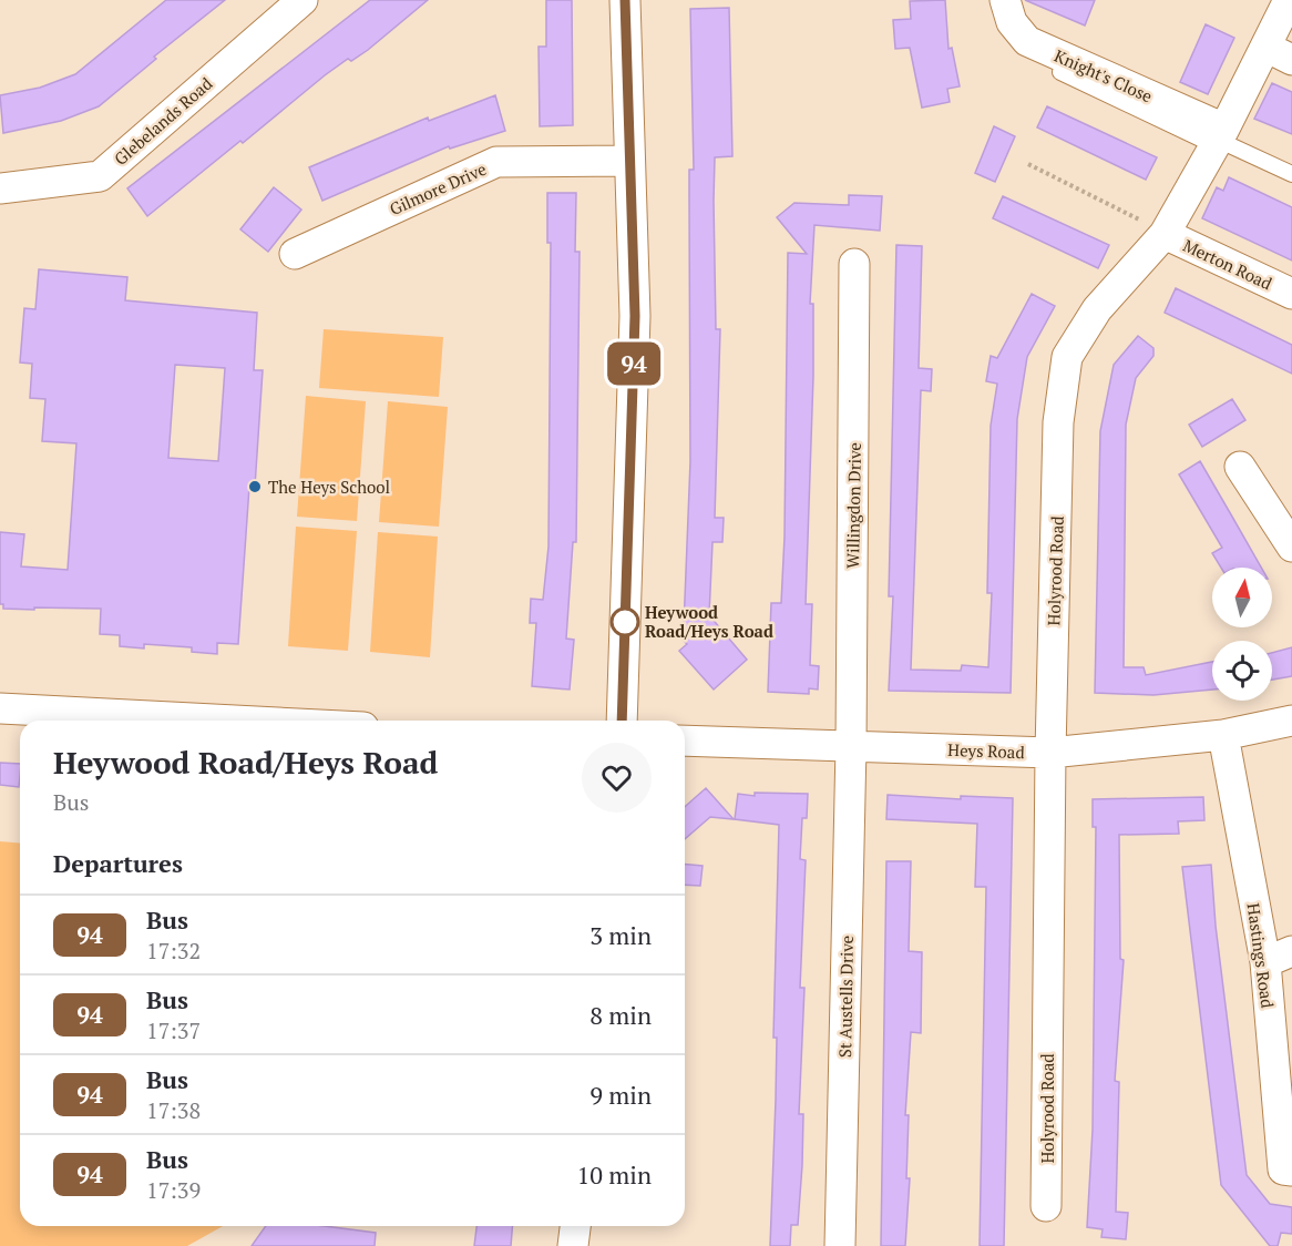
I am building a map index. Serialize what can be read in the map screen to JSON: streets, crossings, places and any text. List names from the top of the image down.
{
  "streets": {
    "street": [
      "Knight's Close",
      "Glebelands Road",
      "Gilmore Drive",
      "Merton Road",
      "Willingdon Drive",
      "Holyrood Road",
      "Heys Road",
      "Hastings Road",
      "St Austells Drive"
    ]
  },
  "crossings": [
    ["Knight's Close", "Holyrood Road"],
    ["Merton Road", "Holyrood Road"],
    ["Willingdon Drive", "Heys Road"],
    ["Willingdon Drive", "St Austells Drive"],
    ["Holyrood Road", "Heys Road"],
    ["Heys Road", "Hastings Road"],
    ["Heys Road", "St Austells Drive"]
  ],
  "places": ["The Heys School", "Heywood Road/Heys Road"],
  "lines": ["bus line 94"],
  "north": "top",
  "page": {
    "on_map": "94",
    "heading": [
      ["Heywood Road/Heys Road", "Bus"],
      "Departures"
    ],
    "list": [
      {
        "mark": "94",
        "name": "Bus",
        "note": "17:32",
        "value": "3 min"
      },
      {
        "mark": "94",
        "name": "Bus",
        "note": "17:37",
        "value": "8 min"
      },
      {
        "mark": "94",
        "name": "Bus",
        "note": "17:38",
        "value": "9 min"
      },
      {
        "mark": "94",
        "name": "Bus",
        "note": "17:39",
        "value": "10 min"
      }
    ]
  }
}
